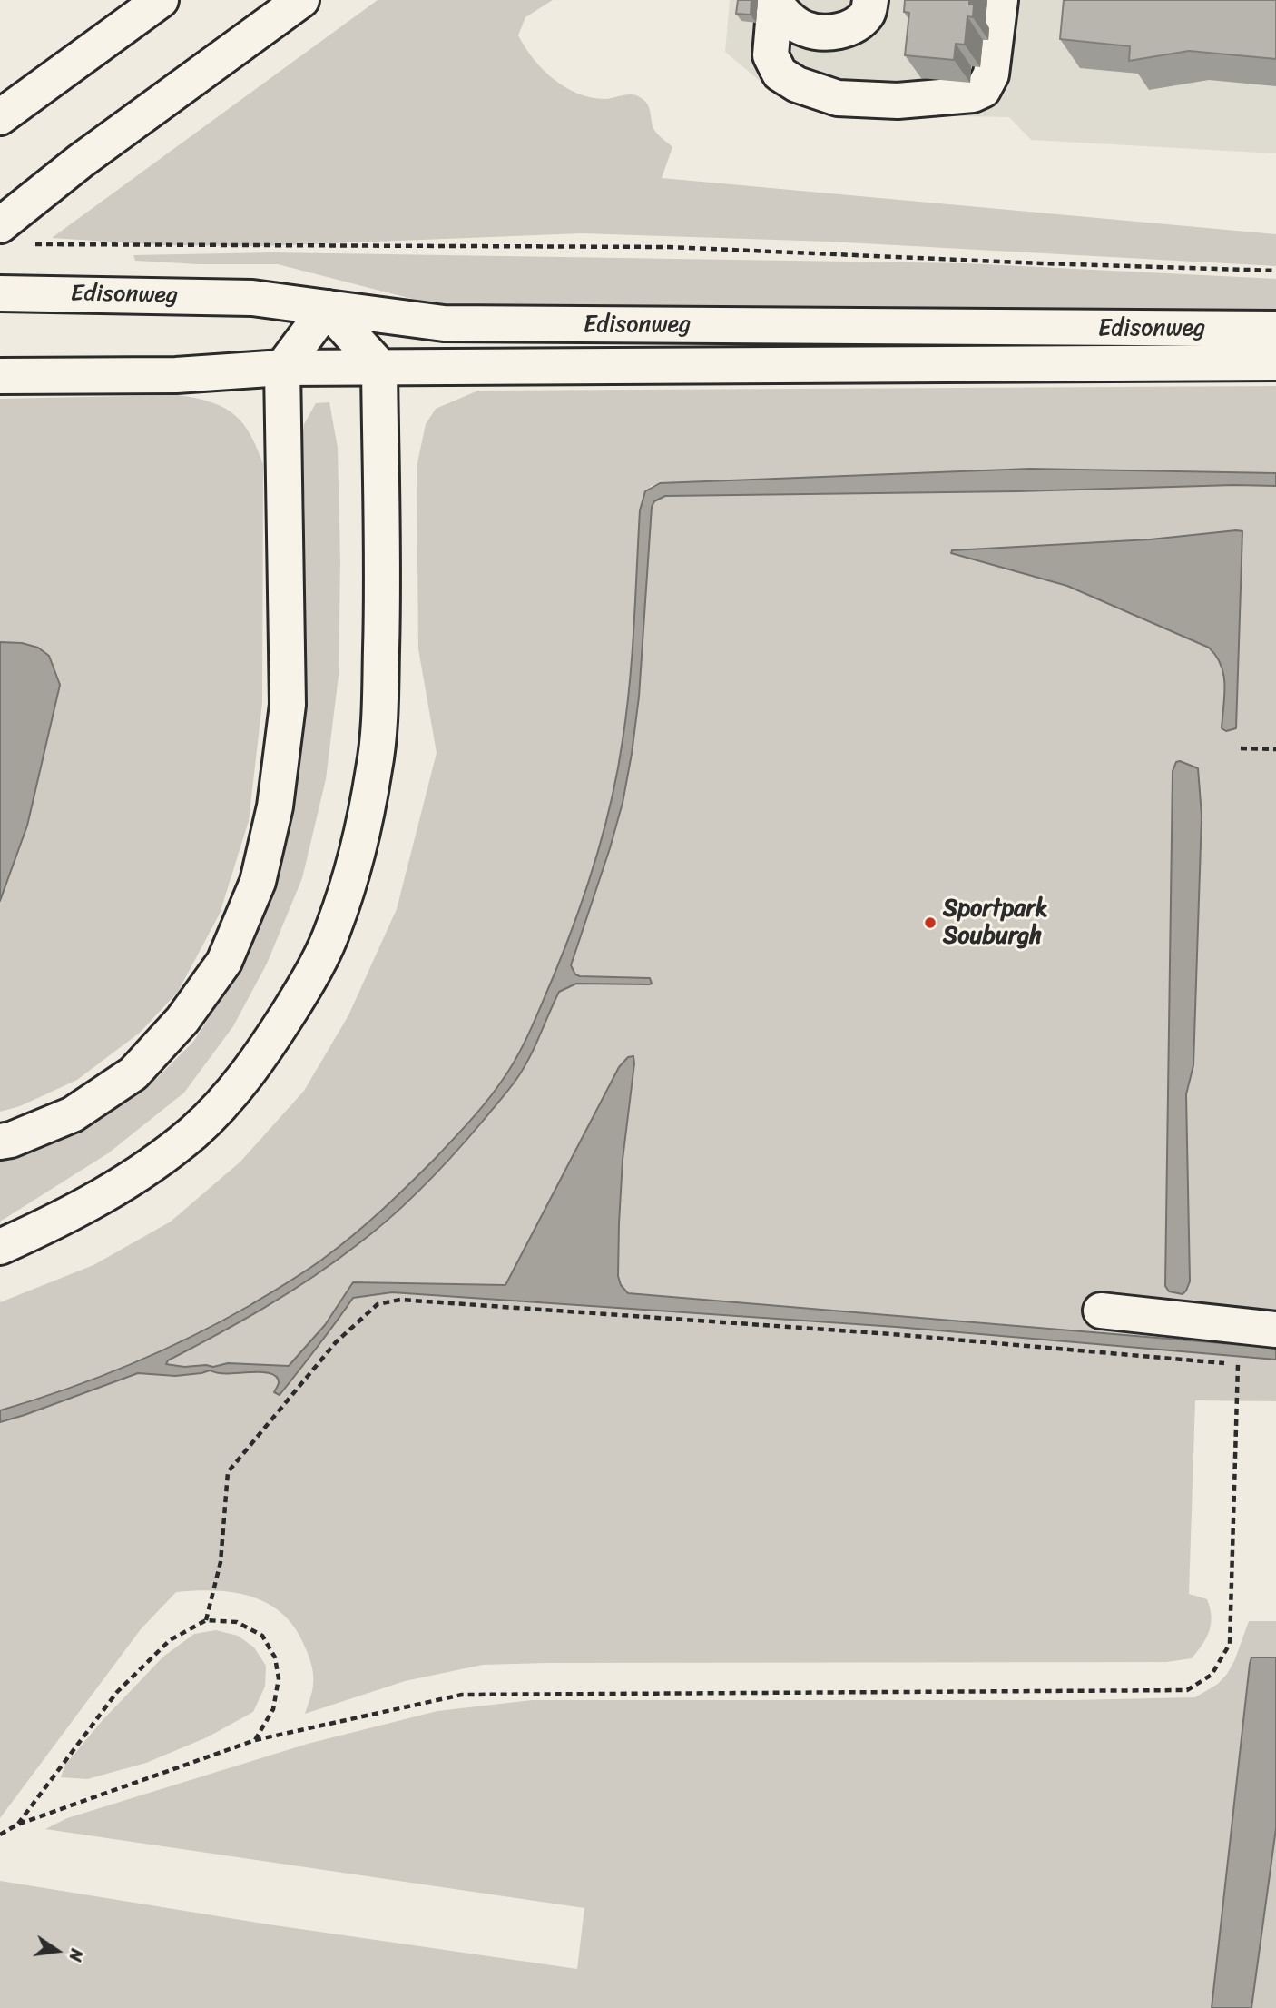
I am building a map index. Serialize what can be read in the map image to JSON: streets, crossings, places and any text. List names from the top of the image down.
{
  "streets": {
    "main road": ["Edisonweg"]
  },
  "places": ["Sportpark Souburgh"],
  "north": "right"
}
